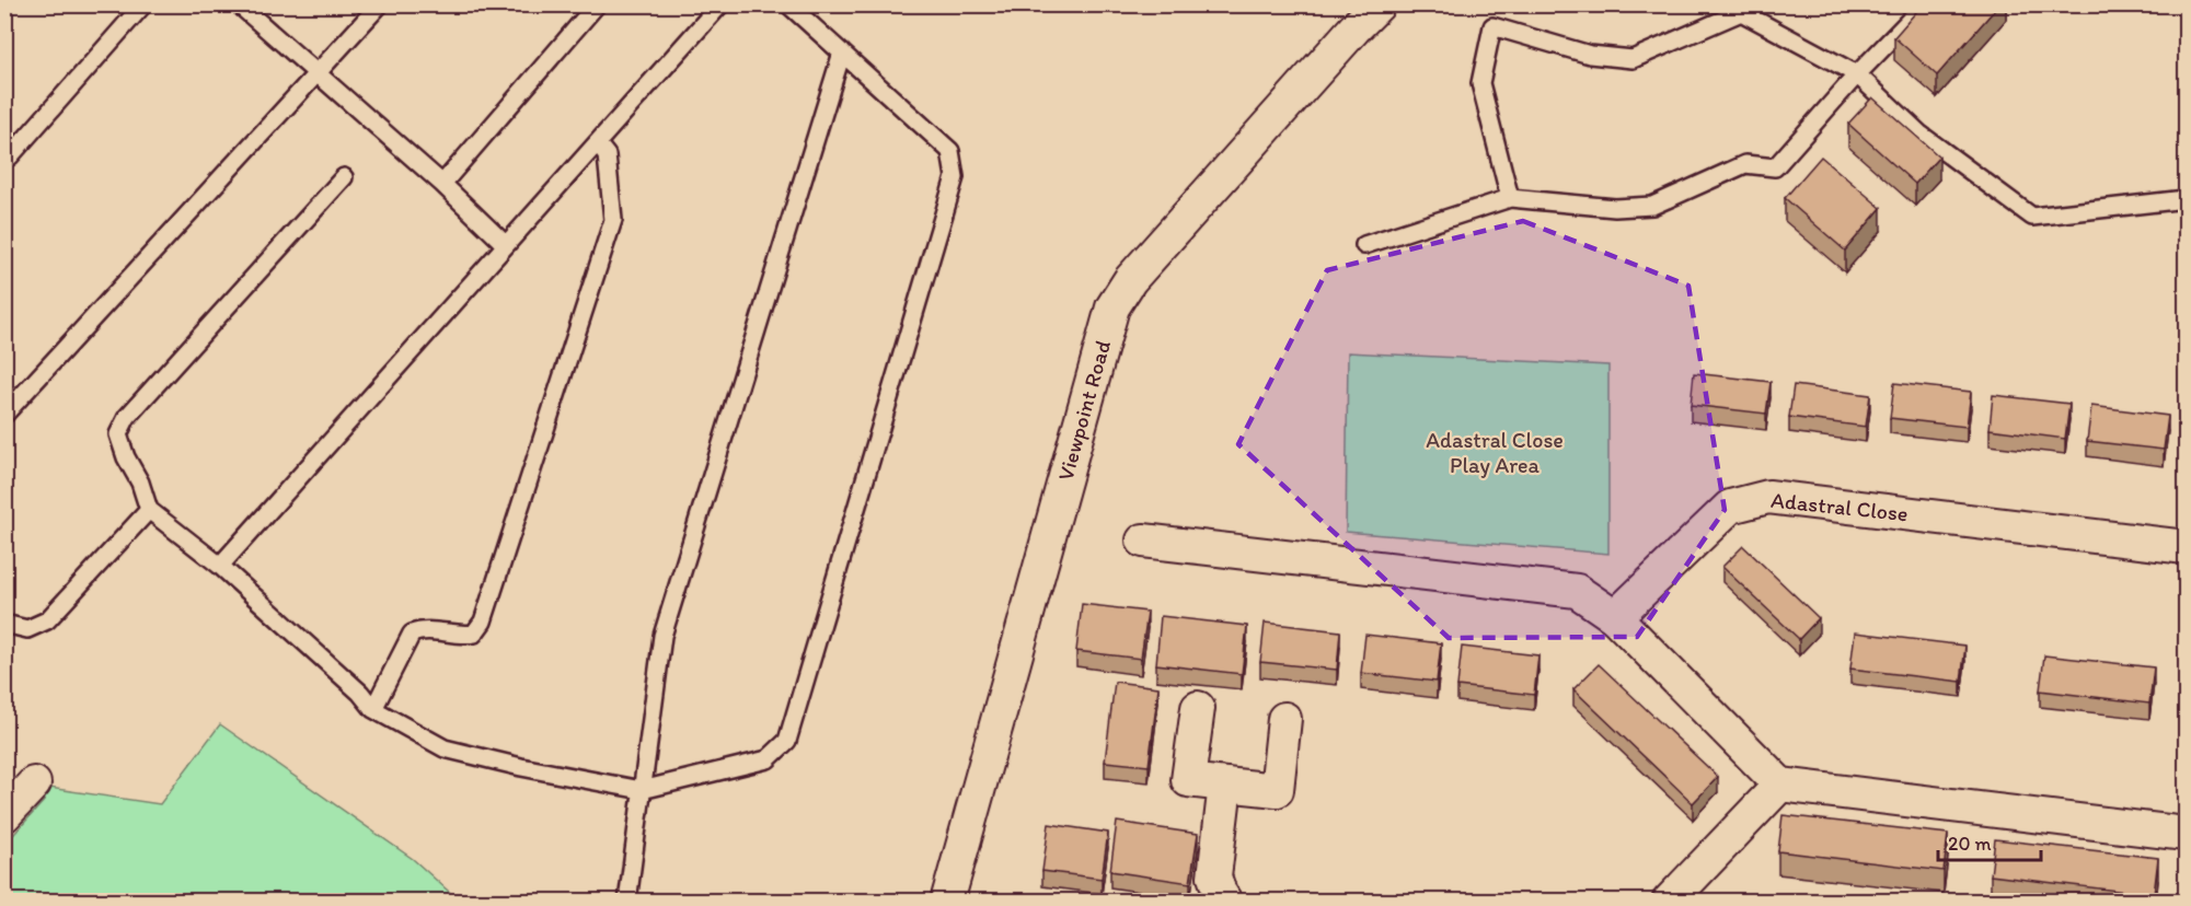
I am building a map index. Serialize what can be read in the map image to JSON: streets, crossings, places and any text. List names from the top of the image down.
{
  "streets": {
    "street": ["Viewpoint Road", "Adastral Close"]
  },
  "parks": ["Adastral Close Play Area"],
  "scale_bar": "20 m"
}
